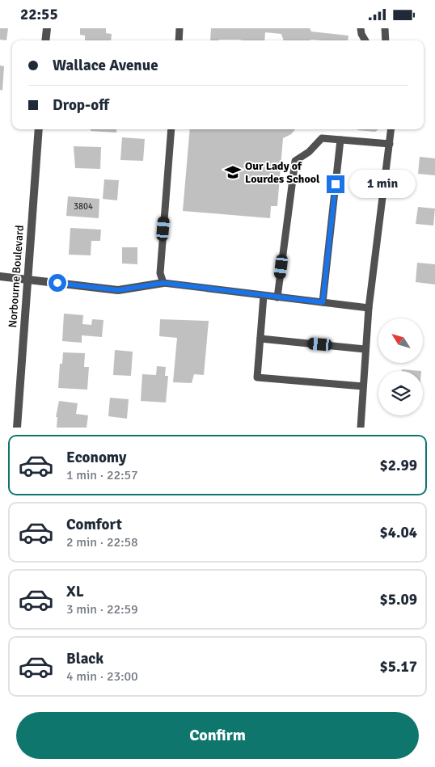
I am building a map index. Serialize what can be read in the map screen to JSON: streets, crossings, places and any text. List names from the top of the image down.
{
  "streets": {
    "street": ["Norbourne Boulevard"]
  },
  "places": {
    "school or university": ["Our Lady of Lourdes School"]
  },
  "house_numbers": ["3804"],
  "north": "top left",
  "page": {
    "status": "22:55",
    "banner": ["Wallace Avenue", "Drop-off"],
    "bubble": "1 min",
    "list": [
      {
        "name": "Economy",
        "note": "1 min · 22:57",
        "value": "$2.99"
      },
      {
        "name": "Comfort",
        "note": "2 min · 22:58",
        "value": "$4.04"
      },
      {
        "name": "XL",
        "note": "3 min · 22:59",
        "value": "$5.09"
      },
      {
        "name": "Black",
        "note": "4 min · 23:00",
        "value": "$5.17"
      }
    ],
    "buttons": "Confirm"
  }
}
